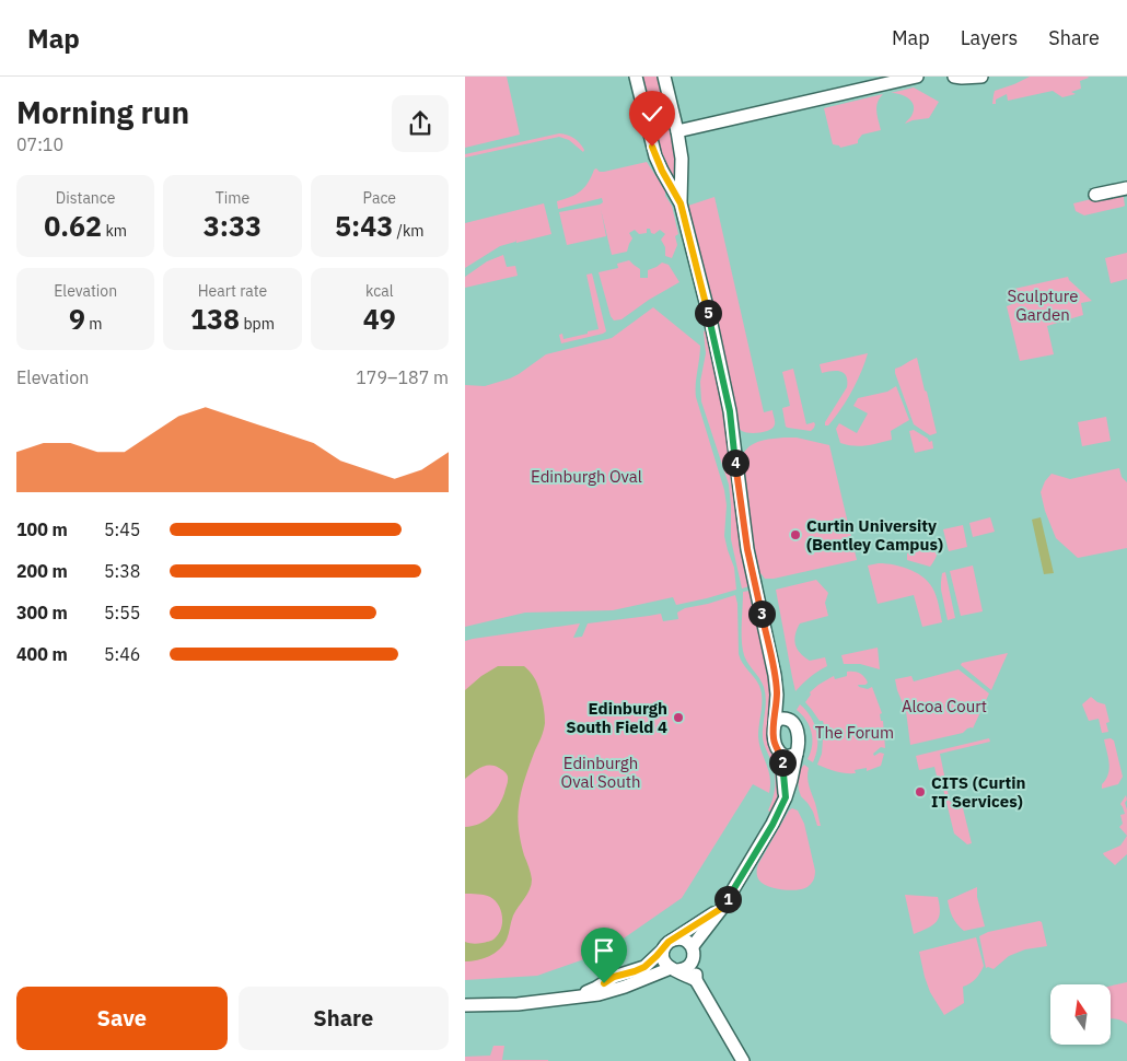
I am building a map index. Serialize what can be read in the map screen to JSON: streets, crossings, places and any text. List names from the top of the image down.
{
  "parks": [
    "Sculpture Garden",
    "Edinburgh Oval",
    "Alcoa Court",
    "The Forum",
    "Edinburgh Oval South"
  ],
  "places": ["Curtin University (Bentley Campus)", "Edinburgh South Field 4", "CITS (Curtin IT Services)"],
  "north": "top",
  "page": {
    "header": "Map",
    "nav": ["Map", "Layers", "Share"],
    "heading": ["Morning run", "07:10"],
    "stats": [
      ["Distance", "0.62 km"],
      ["Time", "3:33"],
      ["Pace", "5:43 /km"],
      ["Elevation", "9 m"],
      ["Heart rate", "138 bpm"],
      ["kcal", "49"]
    ],
    "pins": [
      "5",
      "4",
      "3",
      "2",
      "1"
    ],
    "chart": ["Elevation", "179–187 m"],
    "list": [
      {
        "name": "100 m",
        "note": "5:45"
      },
      {
        "name": "200 m",
        "note": "5:38"
      },
      {
        "name": "300 m",
        "note": "5:55"
      },
      {
        "name": "400 m",
        "note": "5:46"
      }
    ],
    "buttons": ["Save", "Share"]
  }
}
